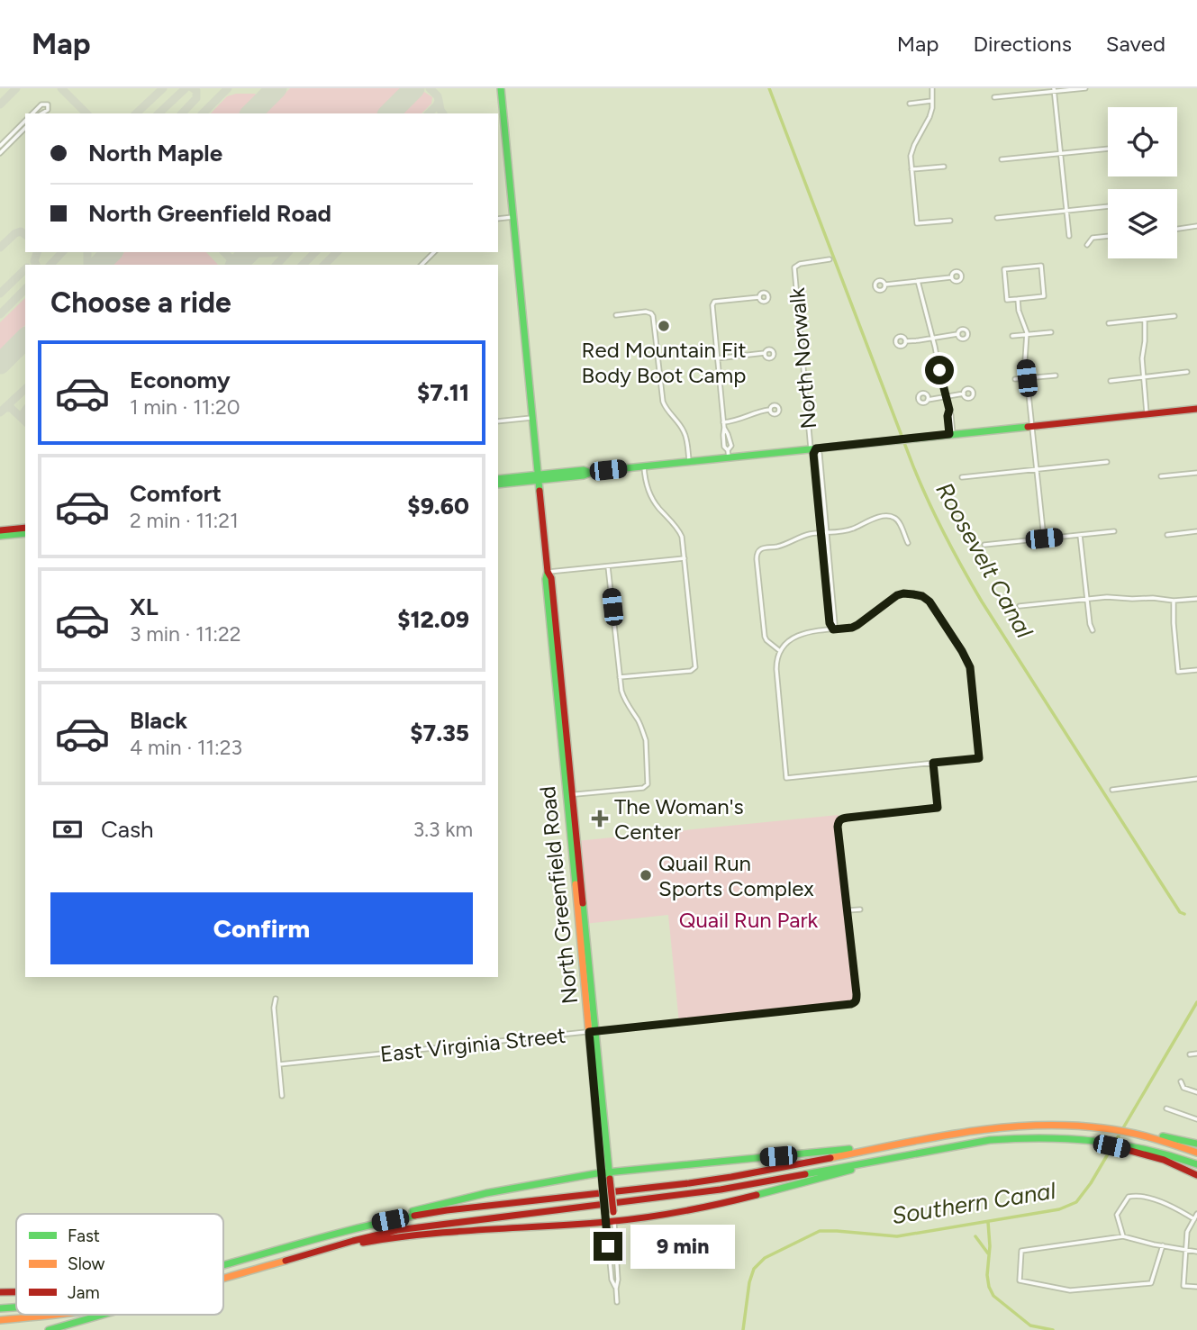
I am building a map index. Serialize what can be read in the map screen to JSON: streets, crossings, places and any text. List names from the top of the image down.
{
  "streets": {
    "main road": ["North Greenfield Road"],
    "street": ["North Norwalk", "East Virginia Street"]
  },
  "crossings": [
    ["North Greenfield Road", "East Virginia Street"]
  ],
  "water": ["Roosevelt Canal", "Southern Canal"],
  "parks": ["Quail Run Park"],
  "places": {
    "other": ["Red Mountain Fit Body Boot Camp", "Quail Run Sports Complex"],
    "health": ["The Woman's Center"]
  },
  "legend": ["Fast", "Slow", "Jam"],
  "page": {
    "header": "Map",
    "nav": ["Map", "Directions", "Saved"],
    "banner": ["North Maple", "North Greenfield Road"],
    "heading": "Choose a ride",
    "list": [
      {
        "name": "Economy",
        "note": "1 min · 11:20",
        "value": "$7.11"
      },
      {
        "name": "Comfort",
        "note": "2 min · 11:21",
        "value": "$9.60"
      },
      {
        "name": "XL",
        "note": "3 min · 11:22",
        "value": "$12.09"
      },
      {
        "name": "Black",
        "note": "4 min · 11:23",
        "value": "$7.35"
      }
    ],
    "pay": ["Cash", "3.3 km"],
    "buttons": "Confirm",
    "bubble": "9 min"
  }
}
